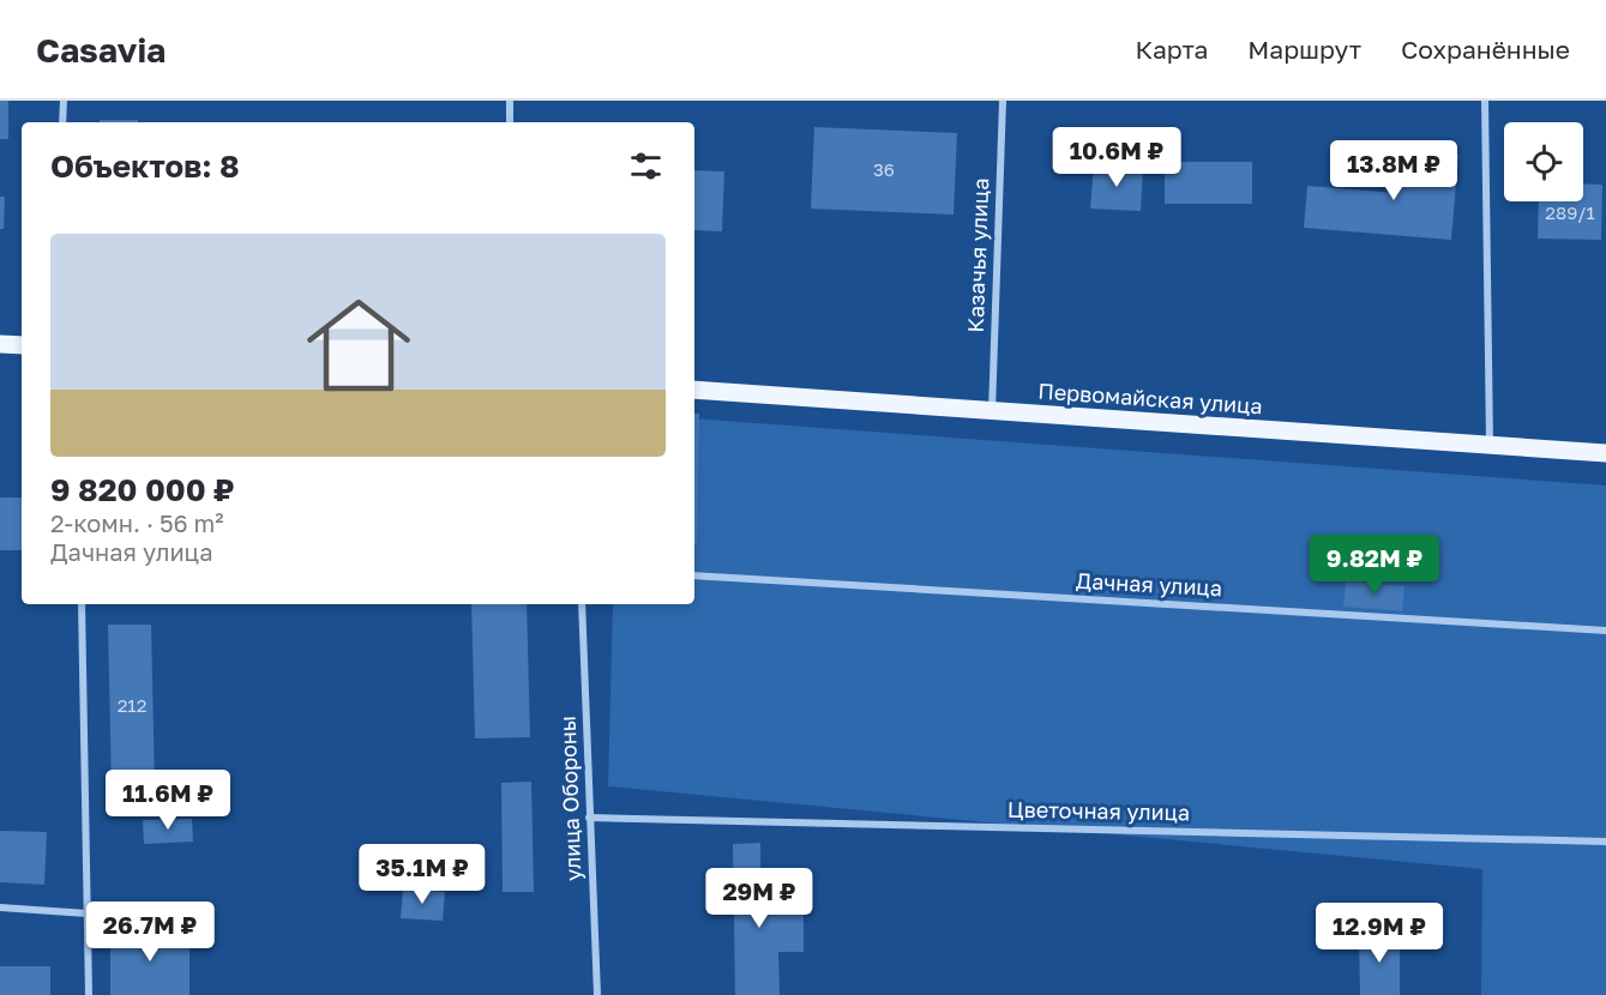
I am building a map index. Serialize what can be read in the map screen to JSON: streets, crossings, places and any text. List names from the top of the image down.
{
  "streets": {
    "main road": ["Первомайская улица"],
    "street": [
      "Казачья улица",
      "Дачная улица",
      "улица Обороны",
      "Цветочная улица"
    ]
  },
  "crossings": [
    ["Казачья улица", "Первомайская улица"],
    ["улица Обороны", "Цветочная улица"]
  ],
  "house_numbers": ["36", "289/1", "212"],
  "page": {
    "header": "Casavia",
    "nav": ["Карта", "Маршрут", "Сохранённые"],
    "heading": "Объектов: 8",
    "price": [
      "10.6M ₽",
      "13.8M ₽",
      "9.82M ₽",
      "11.6M ₽",
      "35.1M ₽",
      "29M ₽",
      "26.7M ₽",
      "12.9M ₽"
    ],
    "list": [
      {
        "name": "9 820 000 ₽",
        "note": "2-комн. · 56 m² · Дачная улица"
      }
    ]
  }
}
